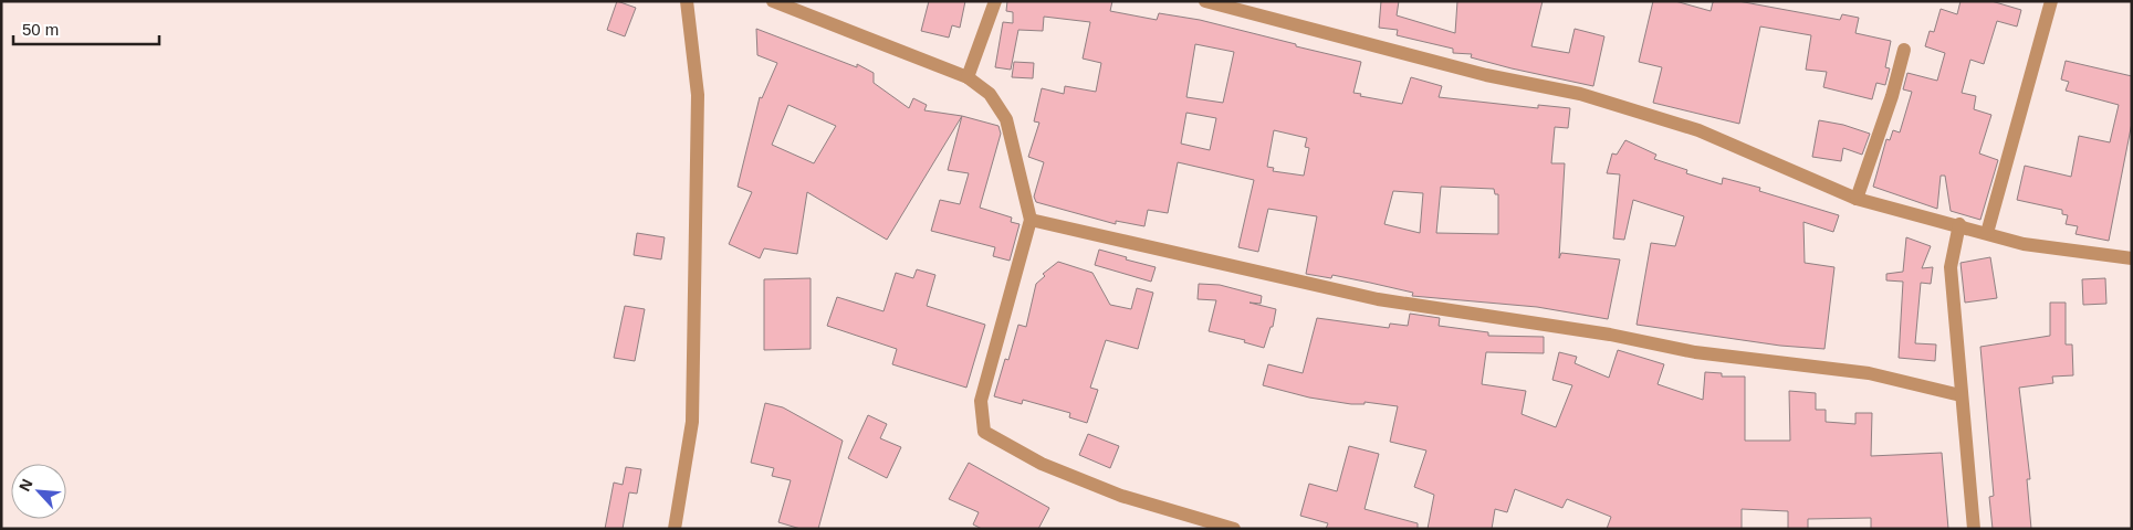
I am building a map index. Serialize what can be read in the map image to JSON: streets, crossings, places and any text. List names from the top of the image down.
{
  "scale_bar": "50 m",
  "north": "top left"
}
